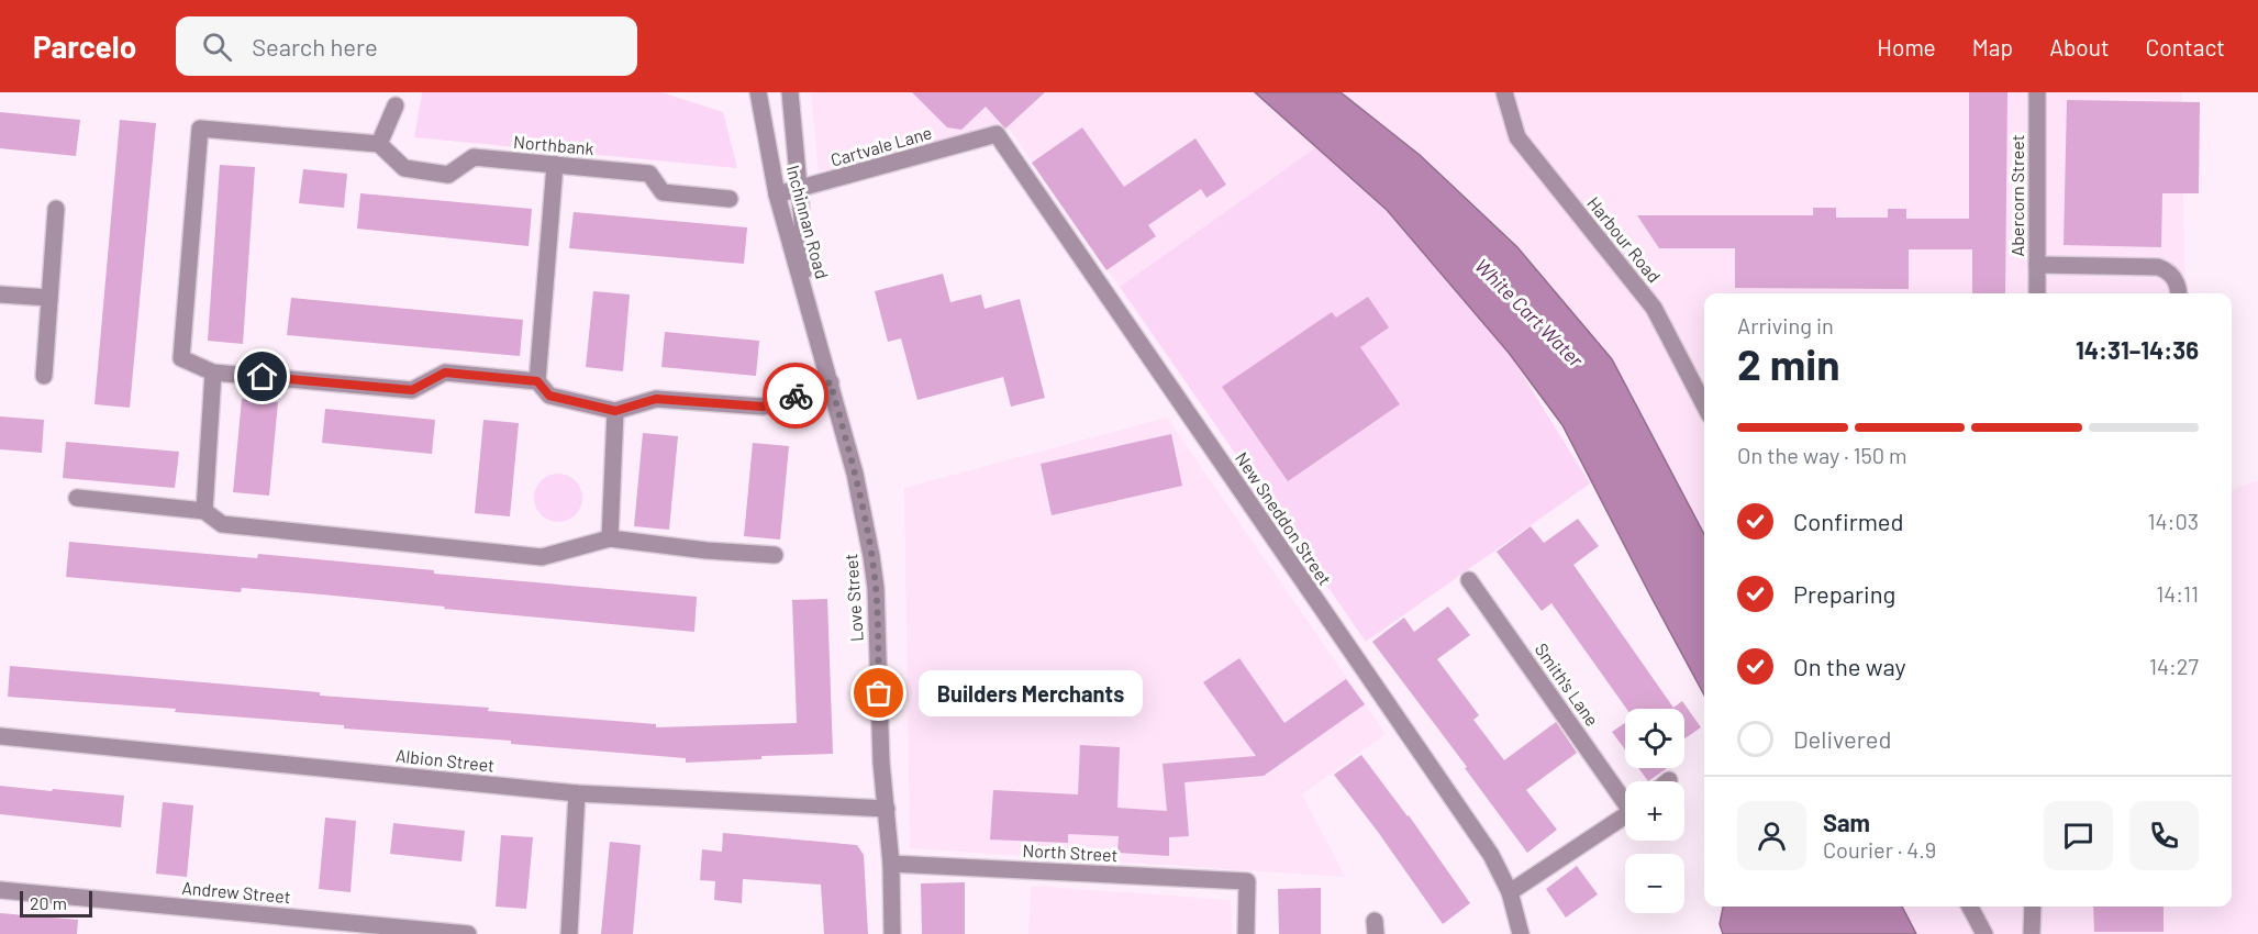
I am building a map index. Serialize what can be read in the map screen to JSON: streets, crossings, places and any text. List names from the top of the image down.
{
  "streets": {
    "street": [
      "Northbank",
      "Cartvale Lane",
      "Abercorn Street",
      "Inchinnan Road",
      "Harbour Road",
      "New Sneddon Street",
      "Love Street",
      "Smith's Lane",
      "Albion Street",
      "North Street",
      "Andrew Street"
    ]
  },
  "crossings": [
    ["Cartvale Lane", "Inchinnan Road"],
    ["Cartvale Lane", "New Sneddon Street"],
    ["Inchinnan Road", "Love Street"],
    ["New Sneddon Street", "Smith's Lane"],
    ["Love Street", "Albion Street"],
    ["Love Street", "North Street"]
  ],
  "water": ["White Cart Water"],
  "places": ["Builders Merchants"],
  "scale_bar": "20 m",
  "page": {
    "header": "Parcelo",
    "search": "Search here",
    "nav": [
      "Home",
      "Map",
      "About",
      "Contact"
    ],
    "heading": ["2 min", "Arriving in", "14:31–14:36"],
    "panel": ["Sam", "Courier · 4.9"],
    "bar": "On the way · 150 m",
    "list": [
      ["Confirmed", "14:03"],
      ["Preparing", "14:11"],
      ["On the way", "14:27"],
      "Delivered"
    ],
    "bubble": "Builders Merchants",
    "map_buttons": ["+", "−"],
    "scale": "20 m"
  }
}
